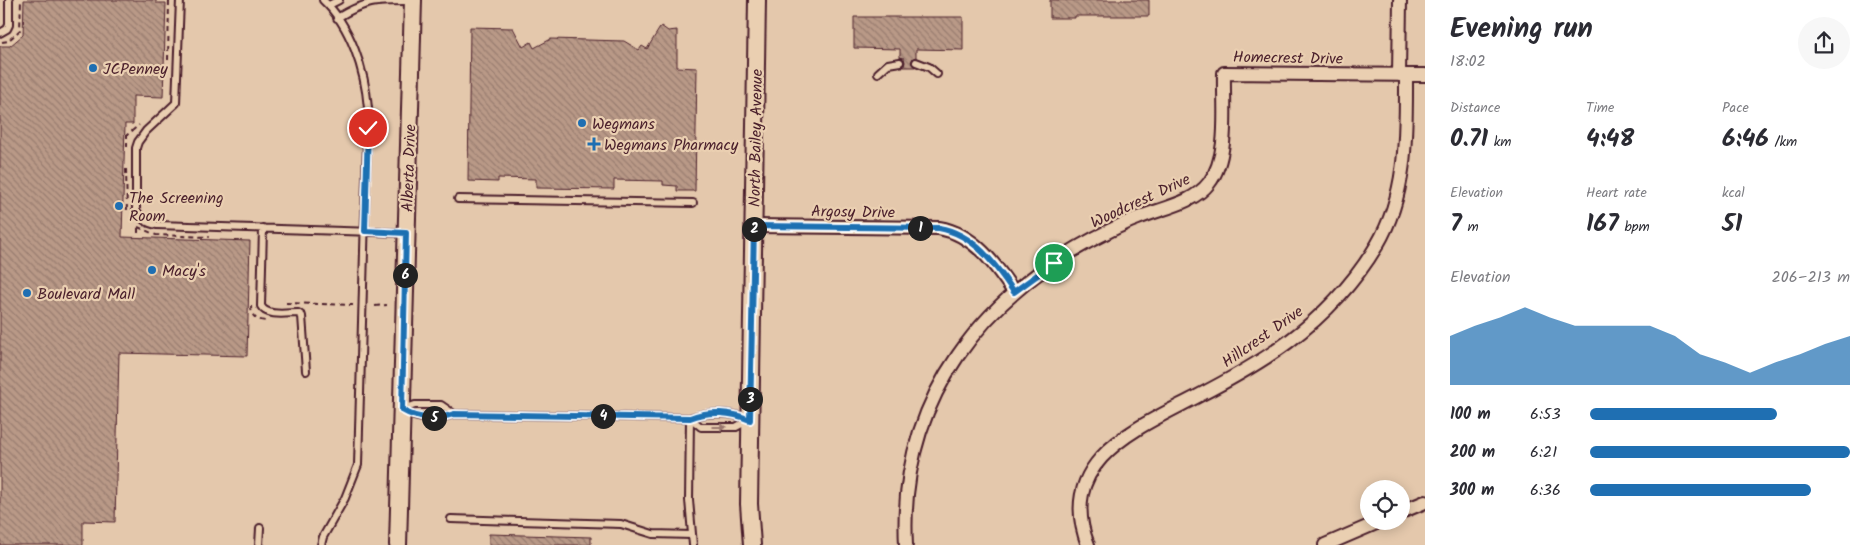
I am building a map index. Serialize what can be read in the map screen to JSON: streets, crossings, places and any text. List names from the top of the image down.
{
  "streets": {
    "street": [
      "Homecrest Drive",
      "North Bailey Avenue",
      "Alberta Drive",
      "Woodcrest Drive",
      "Argosy Drive",
      "Hillcrest Drive"
    ]
  },
  "crossings": [
    ["Homecrest Drive", "Woodcrest Drive"],
    ["Homecrest Drive", "Hillcrest Drive"],
    ["North Bailey Avenue", "Argosy Drive"],
    ["Woodcrest Drive", "Argosy Drive"]
  ],
  "places": {
    "other": [
      "JCPenney",
      "Wegmans",
      "The Screening Room",
      "Macy's",
      "Boulevard Mall"
    ],
    "health": ["Wegmans Pharmacy"]
  },
  "page": {
    "heading": ["Evening run", "18:02"],
    "stats": [
      ["Distance", "0.71 km"],
      ["Time", "4:48"],
      ["Pace", "6:46 /km"],
      ["Elevation", "7 m"],
      ["Heart rate", "167 bpm"],
      ["kcal", "51"]
    ],
    "pins": [
      "1",
      "2",
      "6",
      "3",
      "4",
      "5"
    ],
    "chart": ["Elevation", "206–213 m"],
    "list": [
      {
        "name": "100 m",
        "note": "6:53"
      },
      {
        "name": "200 m",
        "note": "6:21"
      },
      {
        "name": "300 m",
        "note": "6:36"
      }
    ]
  }
}
